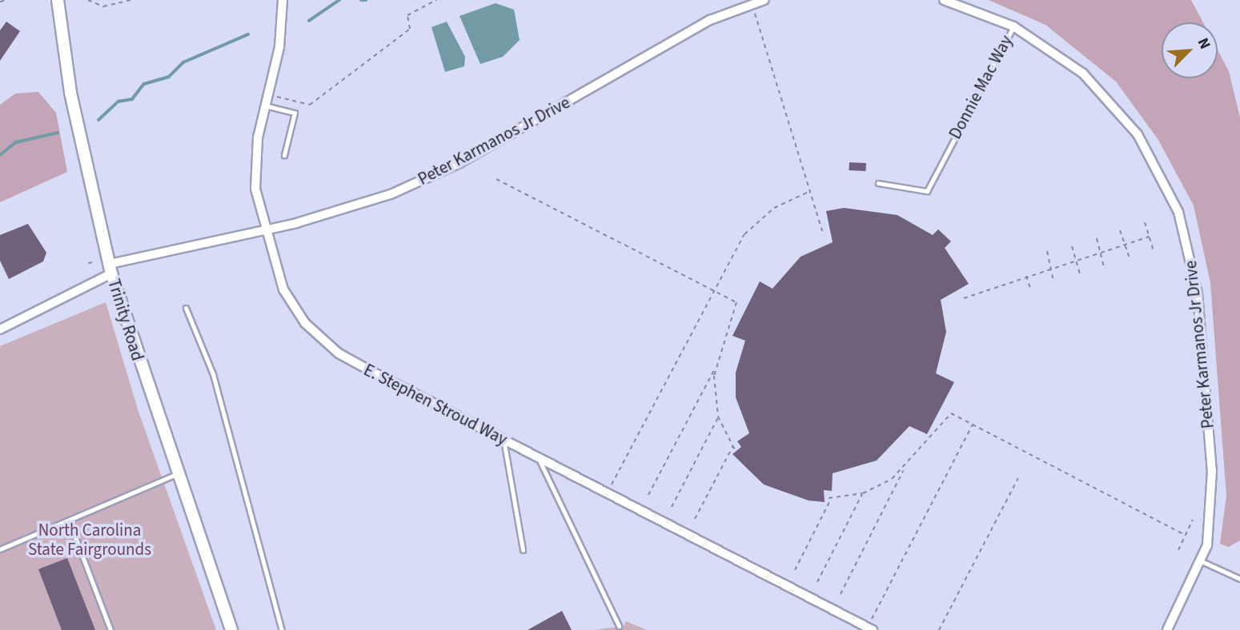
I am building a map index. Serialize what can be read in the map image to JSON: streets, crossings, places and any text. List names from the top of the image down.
{
  "streets": {
    "main road": ["Trinity Road"],
    "street": ["Peter Karmanos Jr Drive", "E. Stephen Stroud Way"],
    "lane": ["Donnie Mac Way"]
  },
  "crossings": [
    ["Donnie Mac Way", "Peter Karmanos Jr Drive"],
    ["Peter Karmanos Jr Drive", "Trinity Road"],
    ["Peter Karmanos Jr Drive", "E. Stephen Stroud Way"]
  ],
  "parks": ["North Carolina State Fairgrounds"],
  "north": "top right"
}
